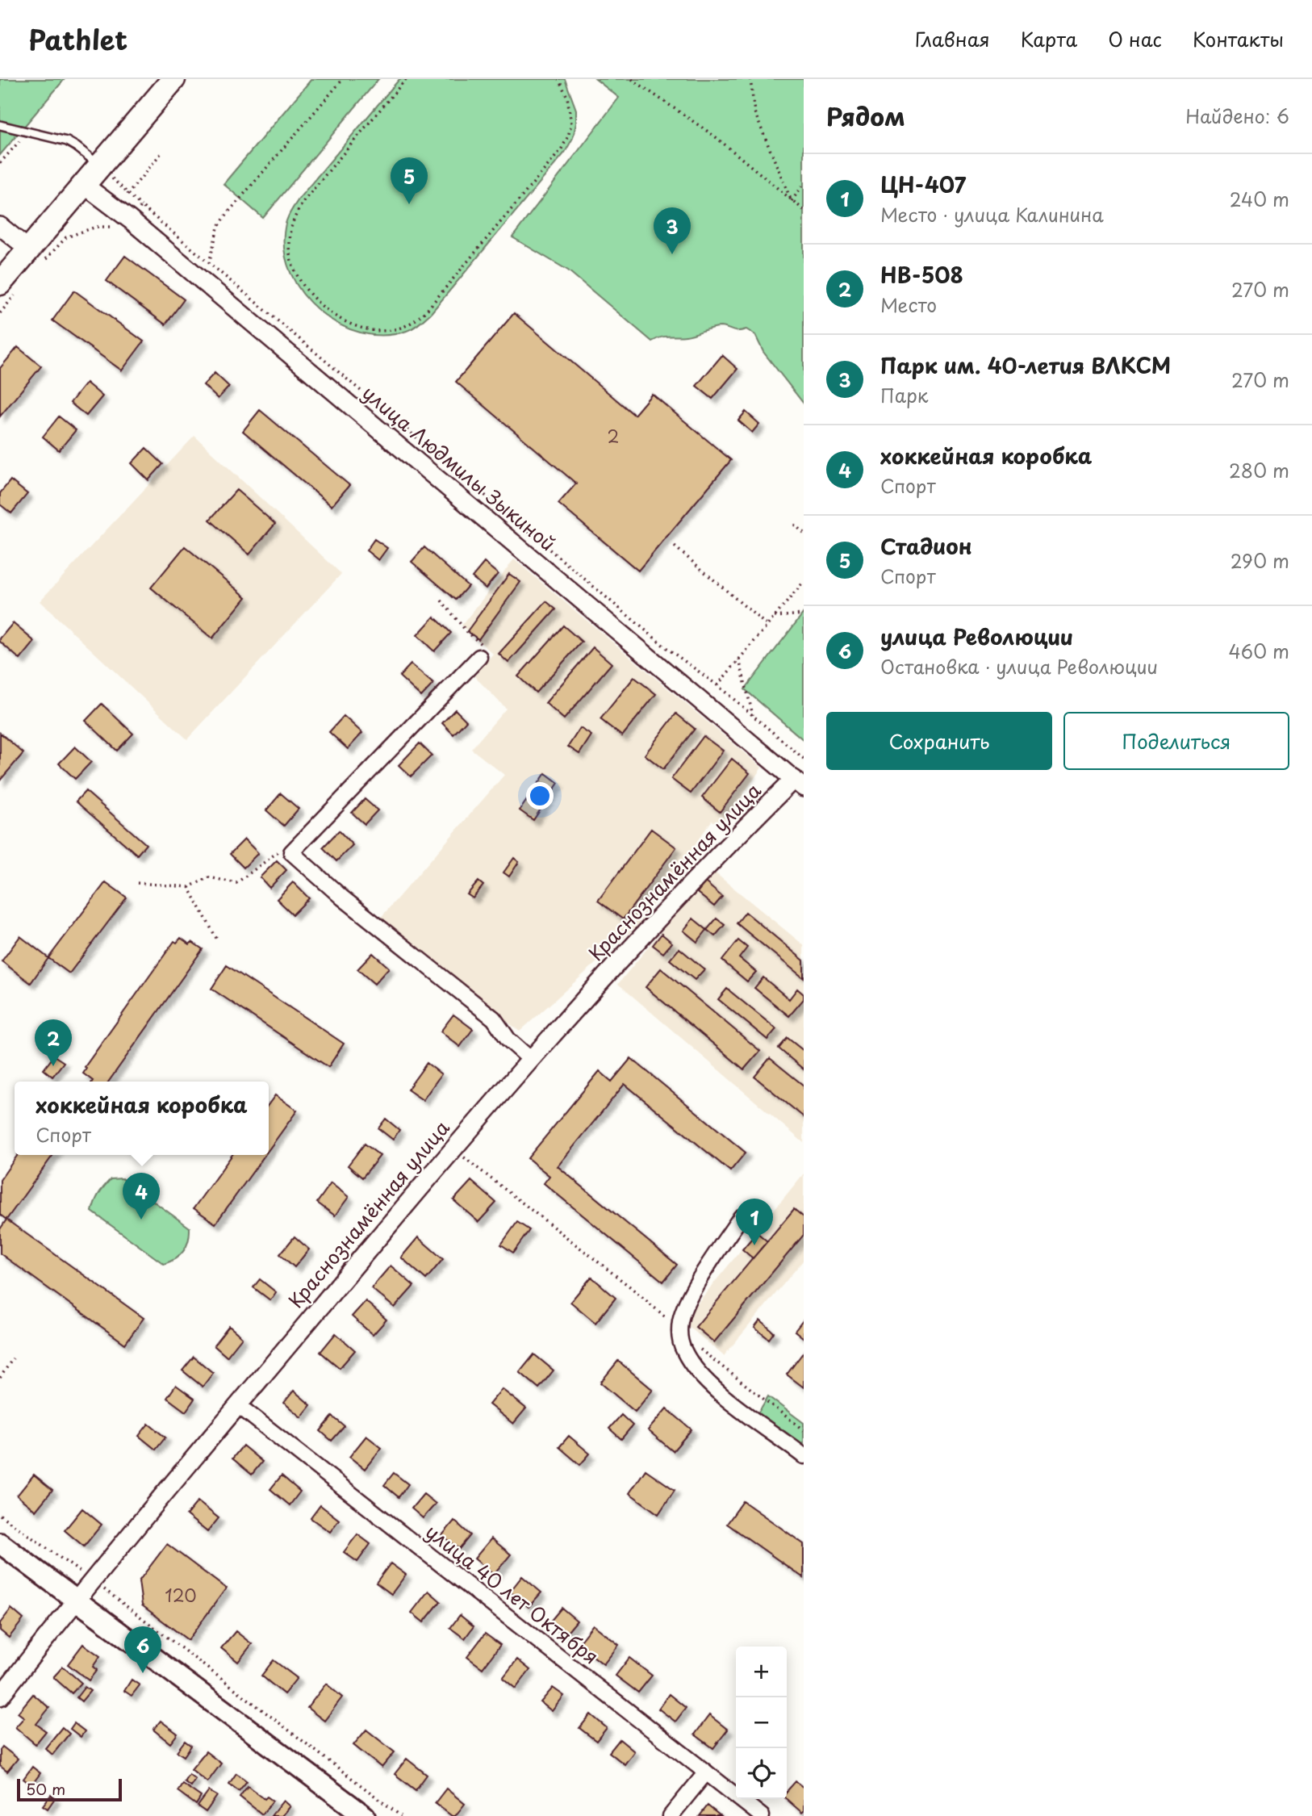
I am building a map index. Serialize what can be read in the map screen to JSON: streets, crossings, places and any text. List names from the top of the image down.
{
  "streets": {
    "street": ["улица Людмилы Зыкиной", "Краснознамённая улица", "улица 40 лет Октября"]
  },
  "crossings": [
    ["улица Людмилы Зыкиной", "Краснознамённая улица"],
    ["Краснознамённая улица", "улица 40 лет Октября"]
  ],
  "house_numbers": ["2", "120"],
  "scale_bar": "50 m",
  "page": {
    "header": "Pathlet",
    "nav": [
      "Главная",
      "Карта",
      "О нас",
      "Контакты"
    ],
    "heading": ["Рядом", "Найдено: 6"],
    "list": [
      {
        "mark": "1",
        "name": "ЦН-407",
        "note": "Место · улица Калинина",
        "value": "240 m"
      },
      {
        "mark": "2",
        "name": "НВ-508",
        "note": "Место",
        "value": "270 m"
      },
      {
        "mark": "3",
        "name": "Парк им. 40-летия ВЛКСМ",
        "note": "Парк",
        "value": "270 m"
      },
      {
        "mark": "4",
        "name": "хоккейная коробка",
        "note": "Спорт",
        "value": "280 m"
      },
      {
        "mark": "5",
        "name": "Стадион",
        "note": "Спорт",
        "value": "290 m"
      },
      {
        "mark": "6",
        "name": "улица Революции",
        "note": "Остановка · улица Революции",
        "value": "460 m"
      }
    ],
    "pins": [
      "5",
      "3",
      "2",
      "4",
      "1",
      "6"
    ],
    "buttons": ["Сохранить", "Поделиться"],
    "popup": ["хоккейная коробка", "Спорт"],
    "map_buttons": ["+", "−"],
    "scale": "50 m"
  }
}
